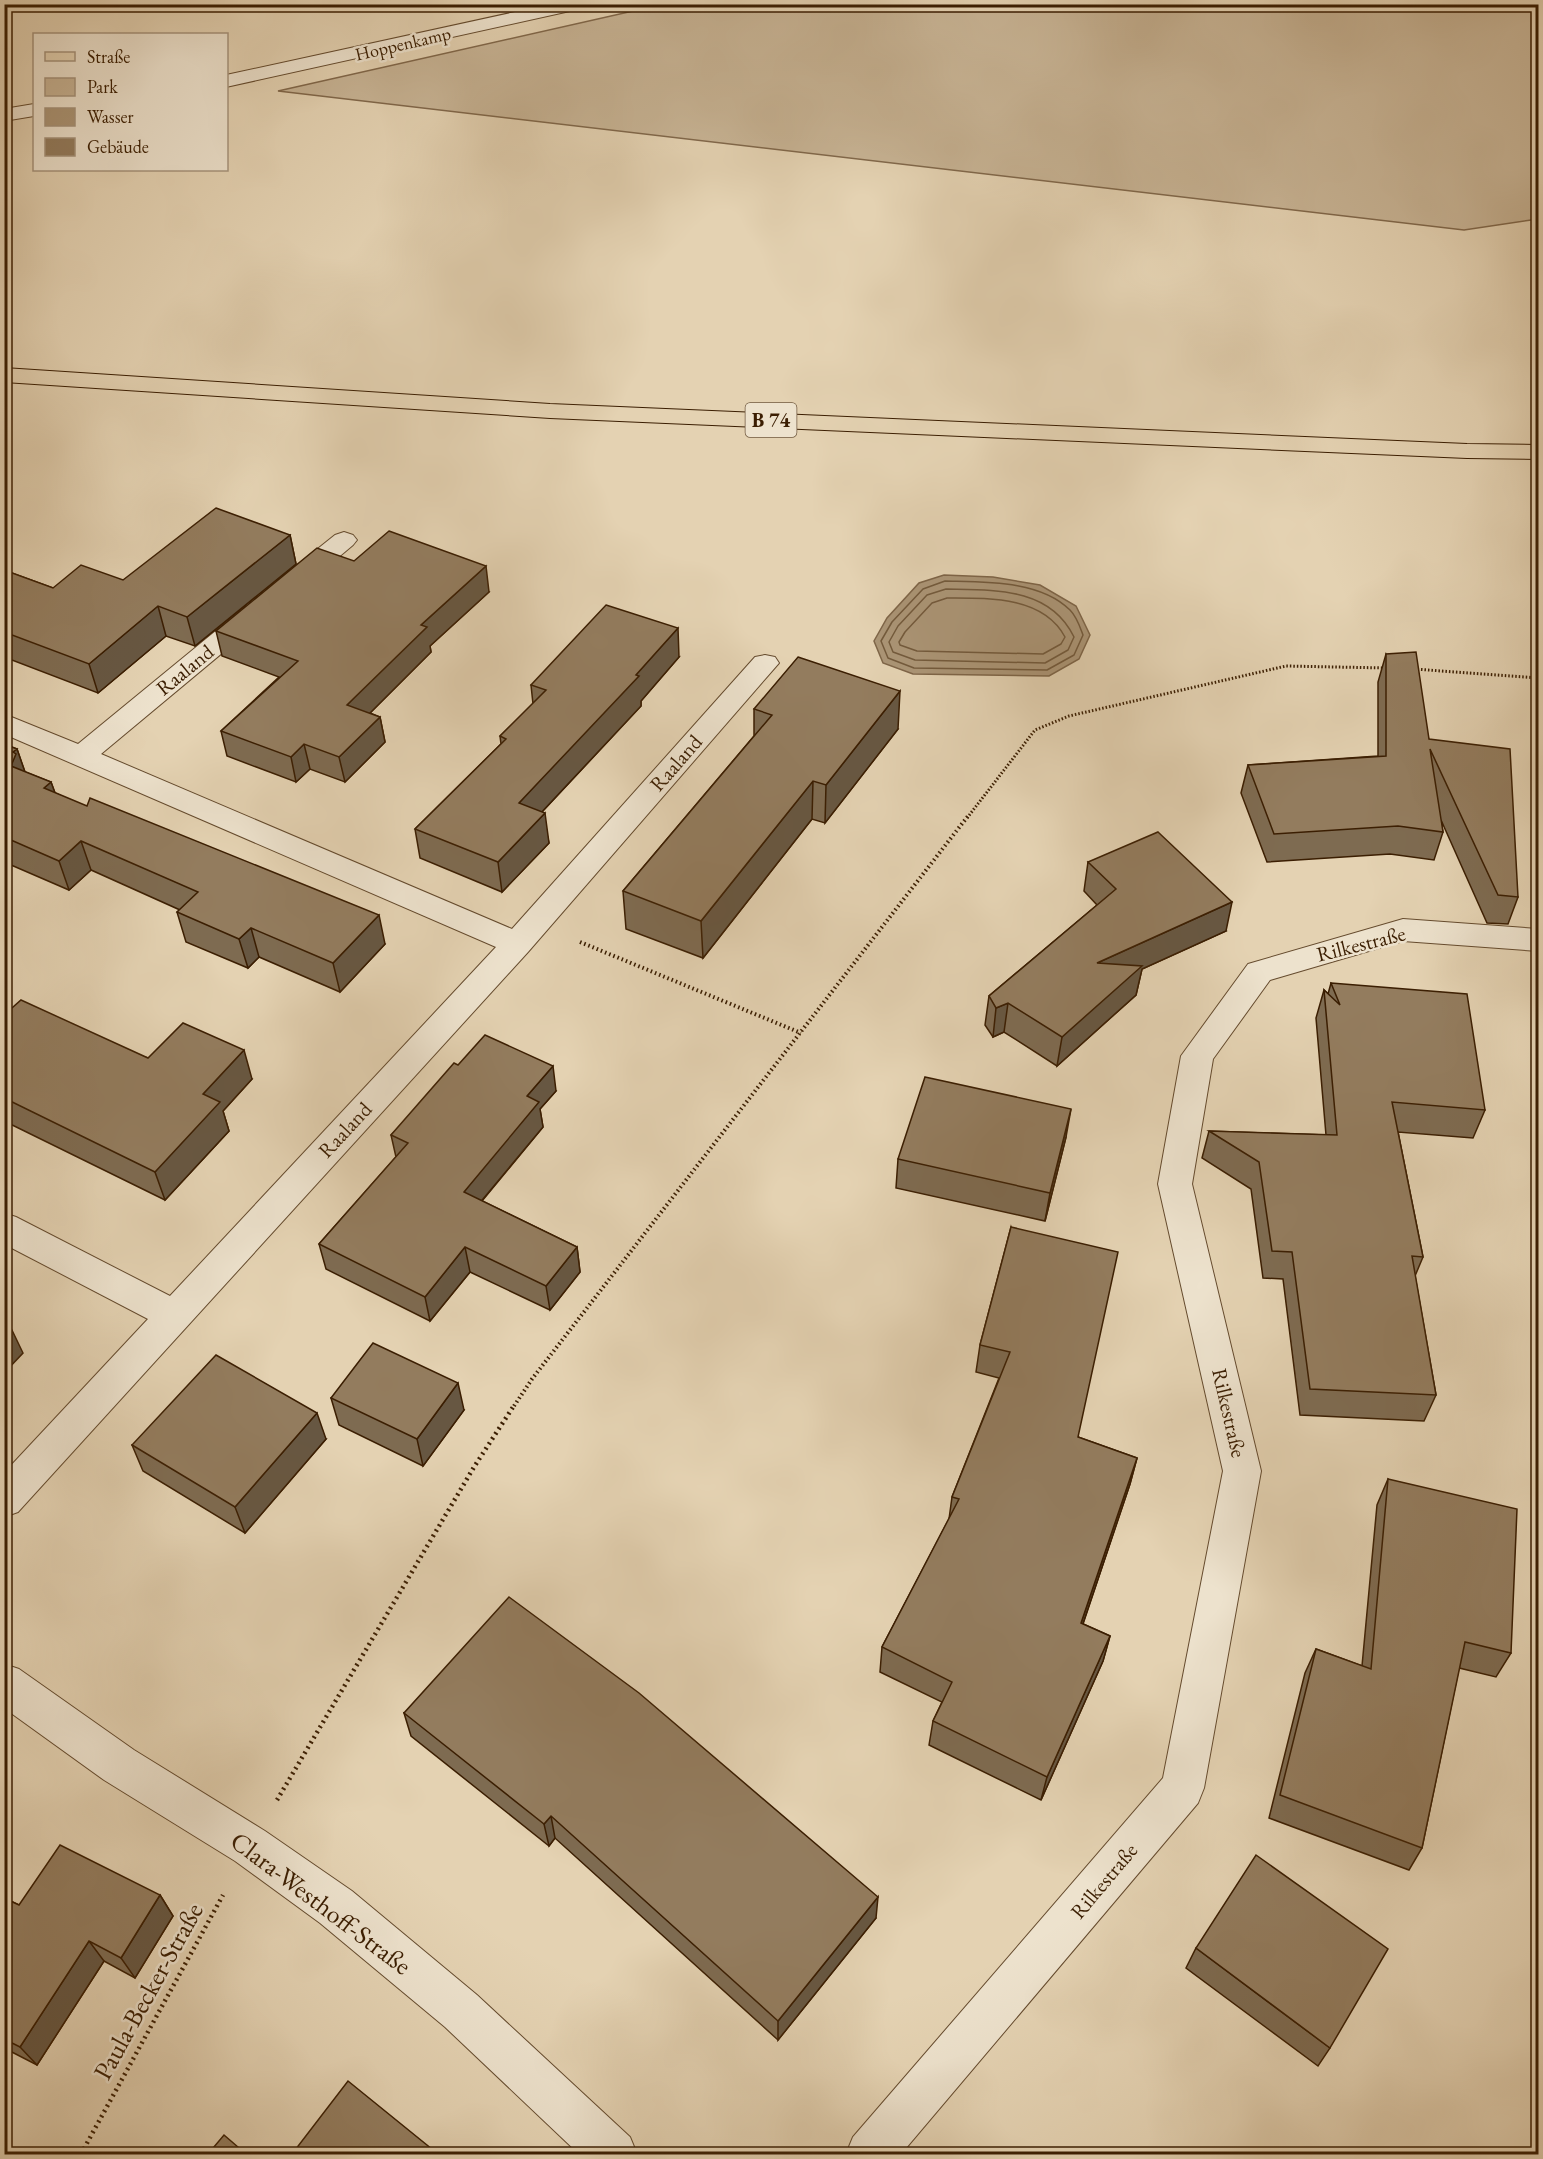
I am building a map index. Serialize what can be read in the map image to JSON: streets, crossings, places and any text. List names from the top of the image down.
{
  "streets": {
    "main road": ["B 74"],
    "street": [
      "Hoppenkamp",
      "Raaland",
      "Rilkestraße",
      "Clara-Westhoff-Straße"
    ],
    "path": ["Paula-Becker-Straße"]
  },
  "crossings": [
    ["Clara-Westhoff-Straße", "Paula-Becker-Straße"]
  ],
  "legend": [
    "Straße",
    "Park",
    "Wasser",
    "Gebäude"
  ]
}
